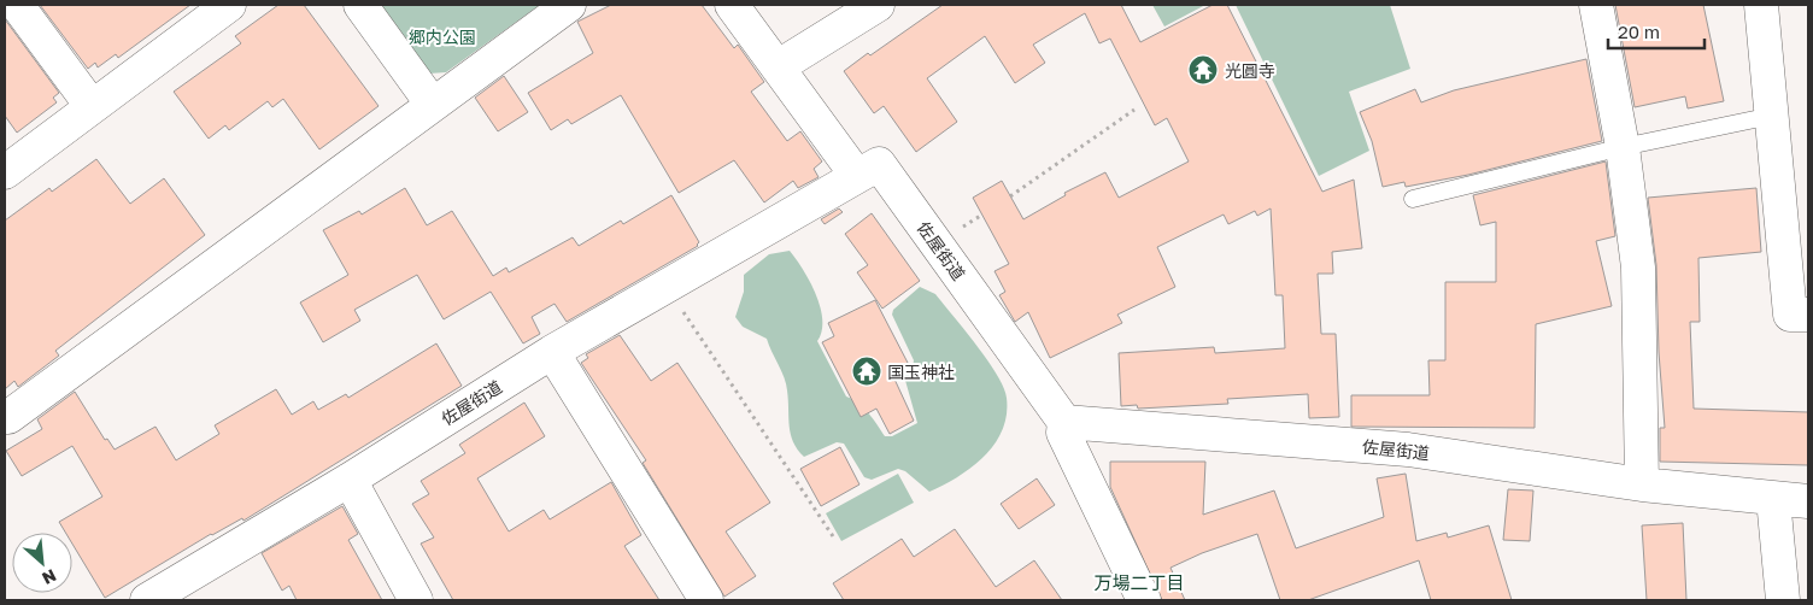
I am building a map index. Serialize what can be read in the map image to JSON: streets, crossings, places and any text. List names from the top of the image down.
{
  "streets": {
    "street": ["佐屋街道"]
  },
  "districts": ["万場二丁目"],
  "parks": ["郷内公園"],
  "places": {
    "temple": ["光圓寺", "国玉神社"]
  },
  "scale_bar": "20 m",
  "north": "bottom right"
}
